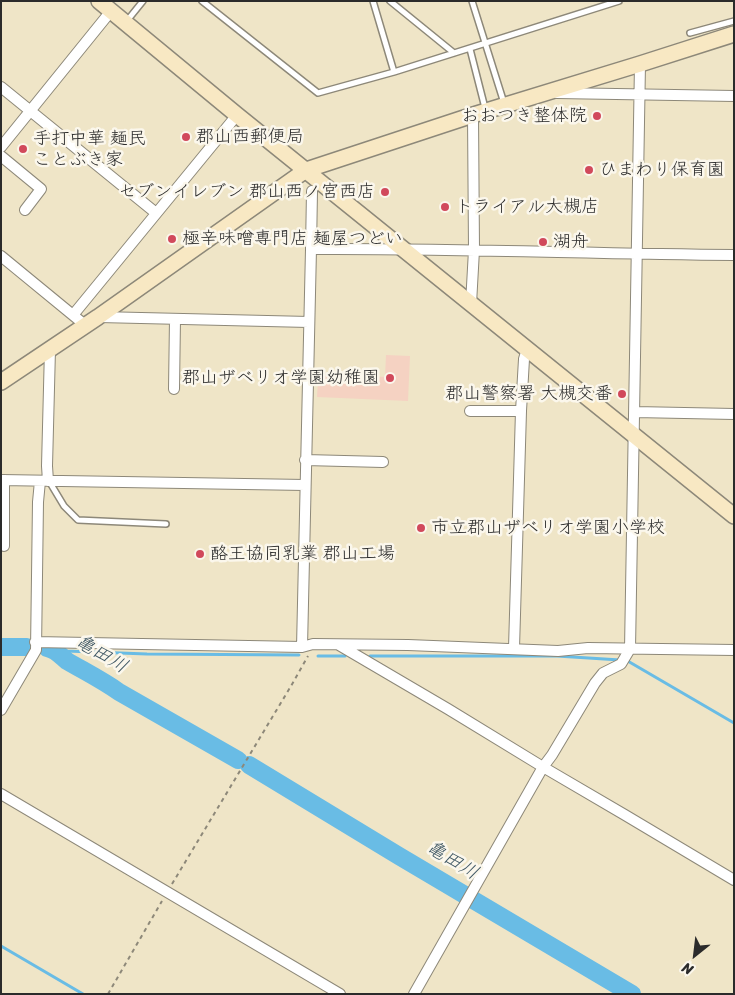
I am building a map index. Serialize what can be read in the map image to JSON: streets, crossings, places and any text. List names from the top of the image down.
{
  "water": ["亀田川"],
  "places": [
    "おおつき整体院",
    "郡山西郵便局",
    "手打中華 麺民 ことぶき家",
    "ひまわり保育園",
    "セブンイレブン 郡山西ノ宮西店",
    "トライアル大槻店",
    "極辛味噌専門店 麺屋つどい",
    "湖舟",
    "郡山ザベリオ学園幼稚園",
    "郡山警察署 大槻交番",
    "市立郡山ザベリオ学園小学校",
    "酪王協同乳業 郡山工場"
  ],
  "north": "bottom left"
}
